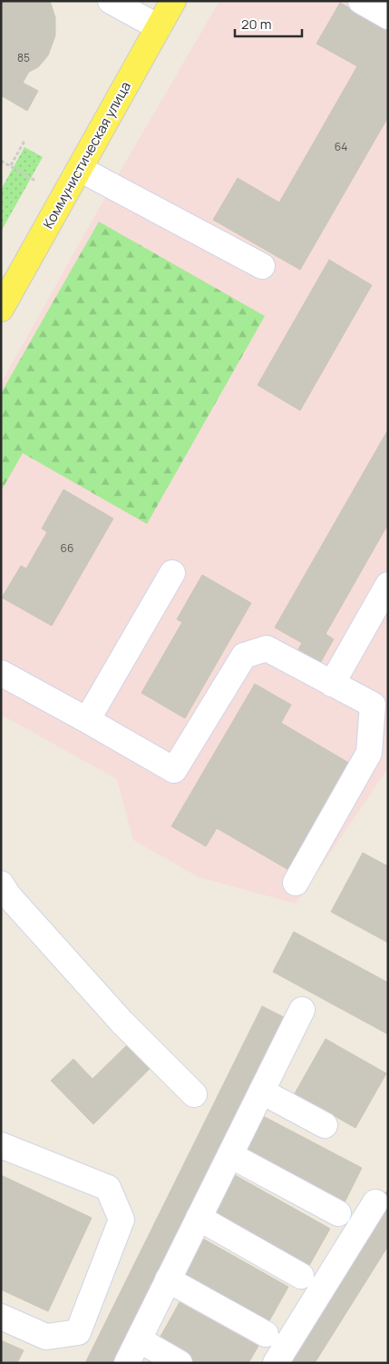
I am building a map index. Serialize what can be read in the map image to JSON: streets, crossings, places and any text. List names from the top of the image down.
{
  "streets": {
    "main road": ["Коммунистическая улица"]
  },
  "house_numbers": ["85", "64", "66"],
  "scale_bar": "20 m"
}
